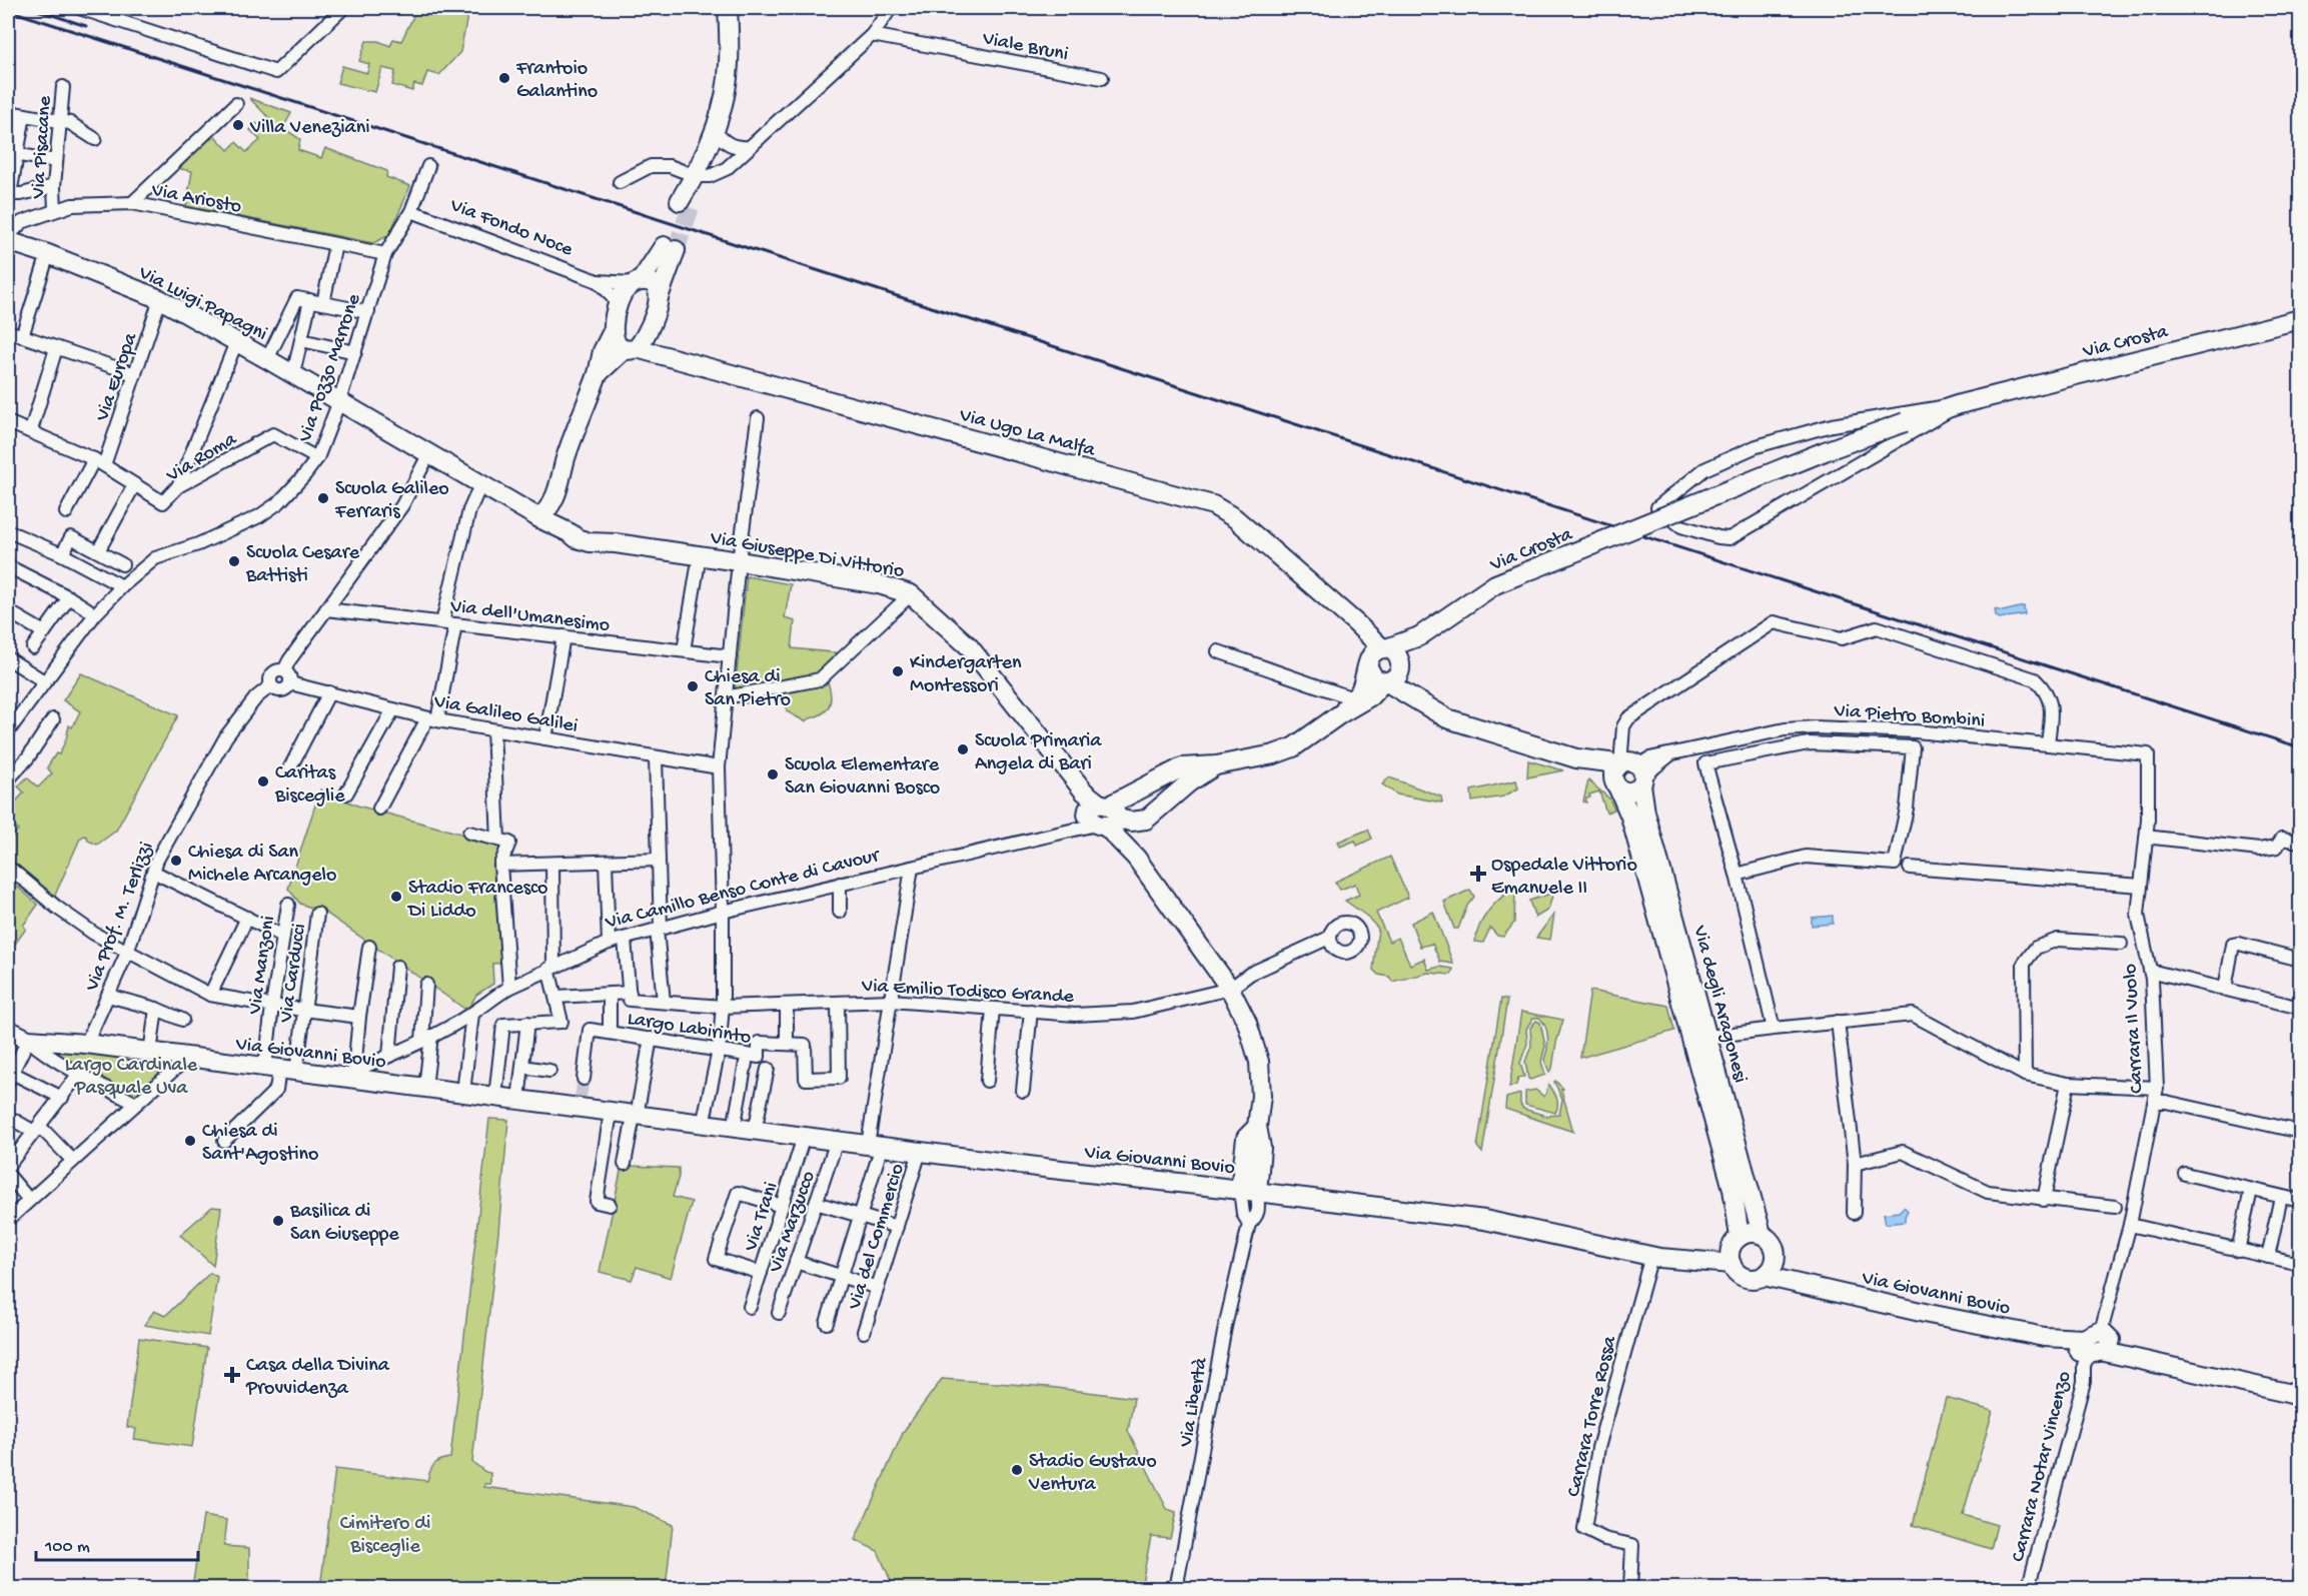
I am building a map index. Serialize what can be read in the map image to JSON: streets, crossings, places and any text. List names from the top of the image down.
{
  "streets": {
    "street": [
      "Viale Bruni",
      "Via Pisacane",
      "Via Ariosto",
      "Via Fondo Noce",
      "Via Luigi Papagni",
      "Via Crosta",
      "Via Pozzo Marrone",
      "Via Europa",
      "Via Ugo La Malfa",
      "Via Roma",
      "Via Giuseppe Di Vittorio",
      "Via dell'Umanesimo",
      "Via Galileo Galilei",
      "Via Pietro Bombini",
      "Via Camillo Benso Conte di Cavour",
      "Via Prof. M. Terlizzi",
      "Via Manzoni",
      "Via Carducci",
      "Via Emilio Todisco Grande",
      "Via degli Aragonesi",
      "Largo Labirinto",
      "Carrara Il Vuolo",
      "Via Giovanni Bovio",
      "Via Trani",
      "Via Marzucco",
      "Via del Commercio",
      "Via Libertà",
      "Carrara Torre Rossa",
      "Carrara Notar Vincenzo"
    ]
  },
  "crossings": [
    ["Via Pisacane", "Via Ariosto"],
    ["Via Ariosto", "Via Pozzo Marrone"],
    ["Via Fondo Noce", "Via Pozzo Marrone"],
    ["Via Luigi Papagni", "Via Pozzo Marrone"],
    ["Via Luigi Papagni", "Via Europa"],
    ["Via Luigi Papagni", "Via Giuseppe Di Vittorio"],
    ["Via Crosta", "Via Ugo La Malfa"],
    ["Via Pozzo Marrone", "Via Roma"],
    ["Via Pozzo Marrone", "Via Giuseppe Di Vittorio"],
    ["Via Europa", "Via Roma"],
    ["Via Giuseppe Di Vittorio", "Via Camillo Benso Conte di Cavour"],
    ["Via Giuseppe Di Vittorio", "Via Emilio Todisco Grande"],
    ["Via Giuseppe Di Vittorio", "Via Giovanni Bovio"],
    ["Via Giuseppe Di Vittorio", "Via Libertà"],
    ["Via Galileo Galilei", "Via Prof. M. Terlizzi"],
    ["Via Pietro Bombini", "Via degli Aragonesi"],
    ["Via Pietro Bombini", "Carrara Il Vuolo"],
    ["Via Camillo Benso Conte di Cavour", "Via Giovanni Bovio"],
    ["Via Prof. M. Terlizzi", "Via Giovanni Bovio"],
    ["Via Manzoni", "Via Carducci"],
    ["Via Manzoni", "Via Giovanni Bovio"],
    ["Via Carducci", "Via Giovanni Bovio"],
    ["Via Emilio Todisco Grande", "Largo Labirinto"],
    ["Via degli Aragonesi", "Via Giovanni Bovio"],
    ["Carrara Il Vuolo", "Via Giovanni Bovio"],
    ["Carrara Il Vuolo", "Carrara Notar Vincenzo"],
    ["Via Giovanni Bovio", "Via Trani"],
    ["Via Giovanni Bovio", "Via Marzucco"],
    ["Via Giovanni Bovio", "Via del Commercio"],
    ["Via Giovanni Bovio", "Via Libertà"],
    ["Via Giovanni Bovio", "Carrara Torre Rossa"],
    ["Via Giovanni Bovio", "Carrara Notar Vincenzo"]
  ],
  "parks": ["Largo Cardinale Pasquale Uva", "Cimitero di Bisceglie"],
  "places": {
    "other": [
      "Frantoio Galantino",
      "Villa Veneziani",
      "Scuola Galileo Ferraris",
      "Scuola Cesare Battisti",
      "Kindergarten Montessori",
      "Chiesa di San Pietro",
      "Scuola Primaria Angela di Bari",
      "Scuola Elementare San Giovanni Bosco",
      "Caritas Bisceglie",
      "Chiesa di San Michele Arcangelo",
      "Stadio Francesco Di Liddo",
      "Chiesa di Sant'Agostino",
      "Basilica di San Giuseppe",
      "Stadio Gustavo Ventura"
    ],
    "health": ["Ospedale Vittorio Emanuele II", "Casa della Divina Provvidenza"]
  },
  "scale_bar": "100 m"
}
